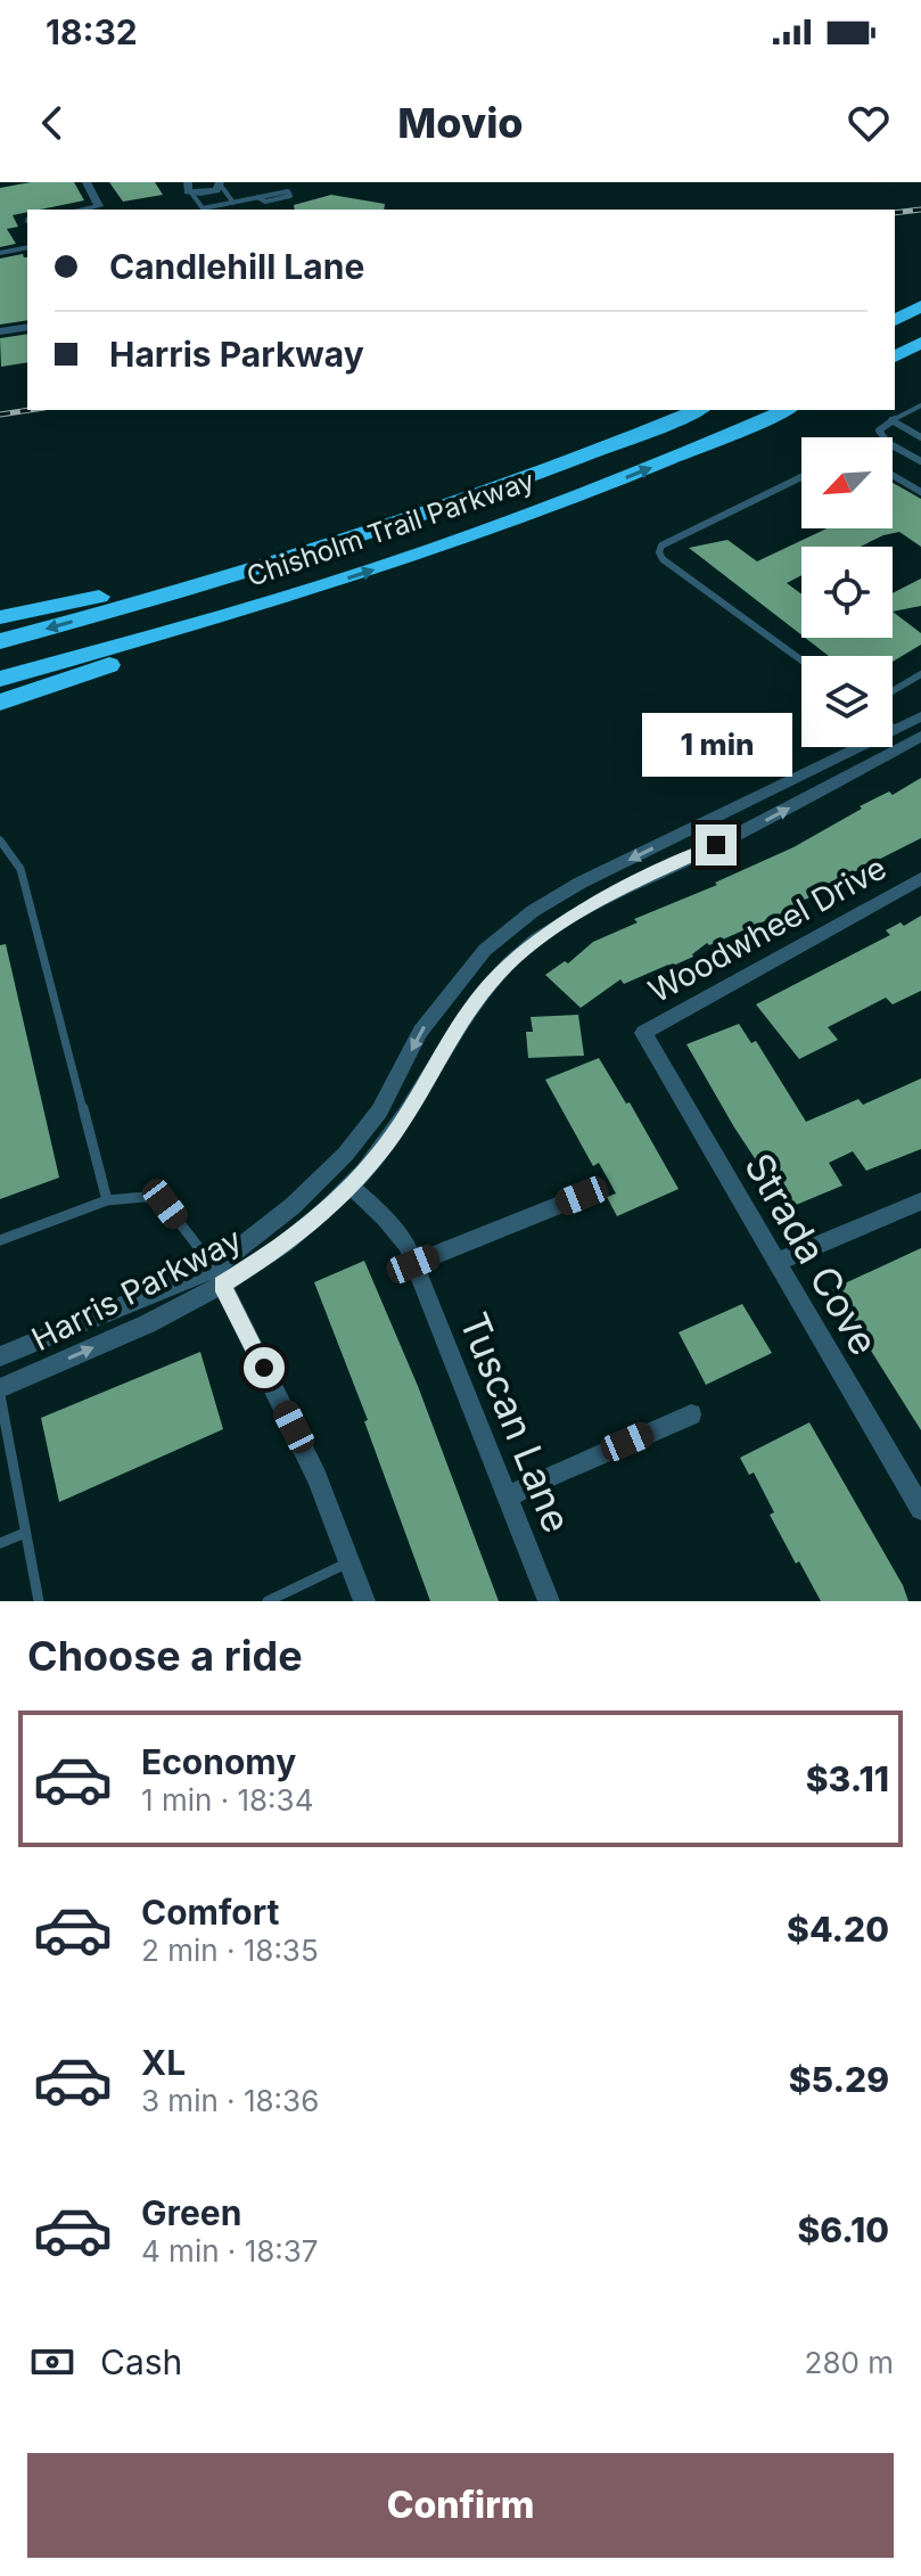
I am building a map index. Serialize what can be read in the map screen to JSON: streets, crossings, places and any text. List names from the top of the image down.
{
  "streets": {
    "highway": ["Chisholm Trail Parkway"],
    "street": [
      "Woodwheel Drive",
      "Strada Cove",
      "Harris Parkway",
      "Tuscan Lane"
    ]
  },
  "crossings": [
    ["Woodwheel Drive", "Strada Cove"],
    ["Harris Parkway", "Tuscan Lane"]
  ],
  "north": "bottom left",
  "page": {
    "status": "18:32",
    "header": "Movio",
    "banner": ["Candlehill Lane", "Harris Parkway"],
    "bubble": "1 min",
    "heading": "Choose a ride",
    "list": [
      {
        "name": "Economy",
        "note": "1 min · 18:34",
        "value": "$3.11"
      },
      {
        "name": "Comfort",
        "note": "2 min · 18:35",
        "value": "$4.20"
      },
      {
        "name": "XL",
        "note": "3 min · 18:36",
        "value": "$5.29"
      },
      {
        "name": "Green",
        "note": "4 min · 18:37",
        "value": "$6.10"
      }
    ],
    "pay": ["Cash", "280 m"],
    "buttons": "Confirm"
  }
}
